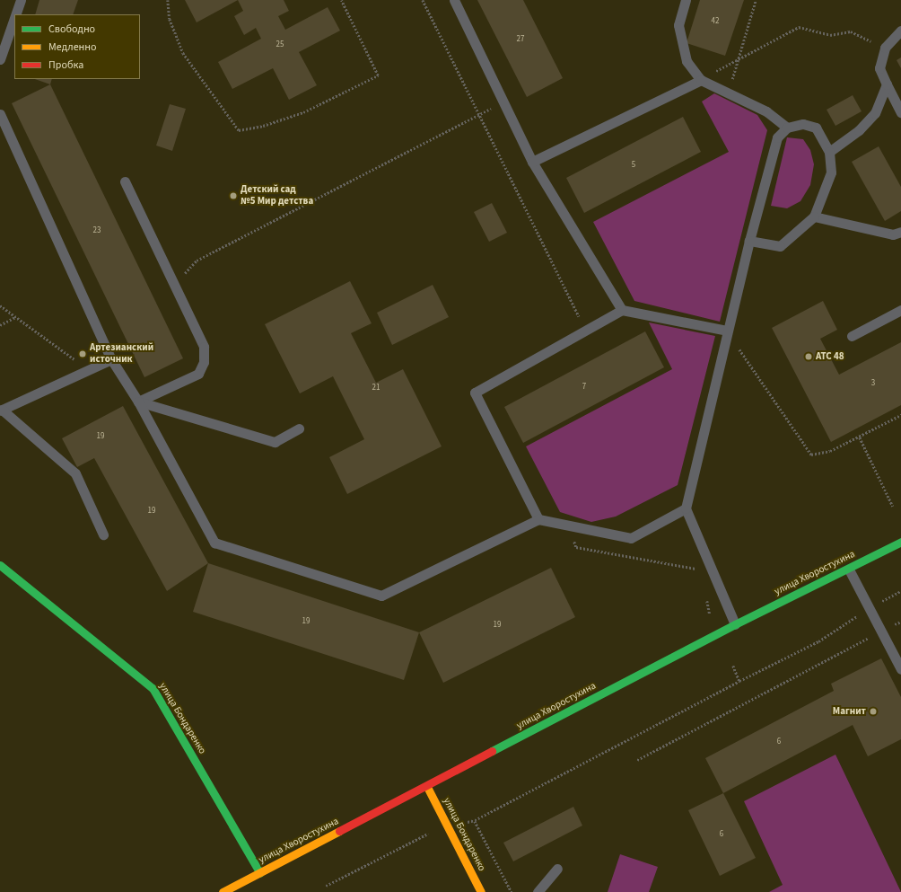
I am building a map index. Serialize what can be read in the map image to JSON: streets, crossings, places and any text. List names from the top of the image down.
{
  "streets": {
    "street": ["улица Хворостухина", "улица Бондаренко"]
  },
  "crossings": [
    ["улица Хворостухина", "улица Бондаренко"]
  ],
  "places": [
    "Детский сад №5 Мир детства",
    "Артезианский источник",
    "АТС 48",
    "Магнит"
  ],
  "house_numbers": [
    "42",
    "27",
    "25",
    "5",
    "23",
    "3",
    "7",
    "21",
    "19",
    "19",
    "19",
    "19",
    "6",
    "6"
  ],
  "legend": ["Свободно", "Медленно", "Пробка"]
}
